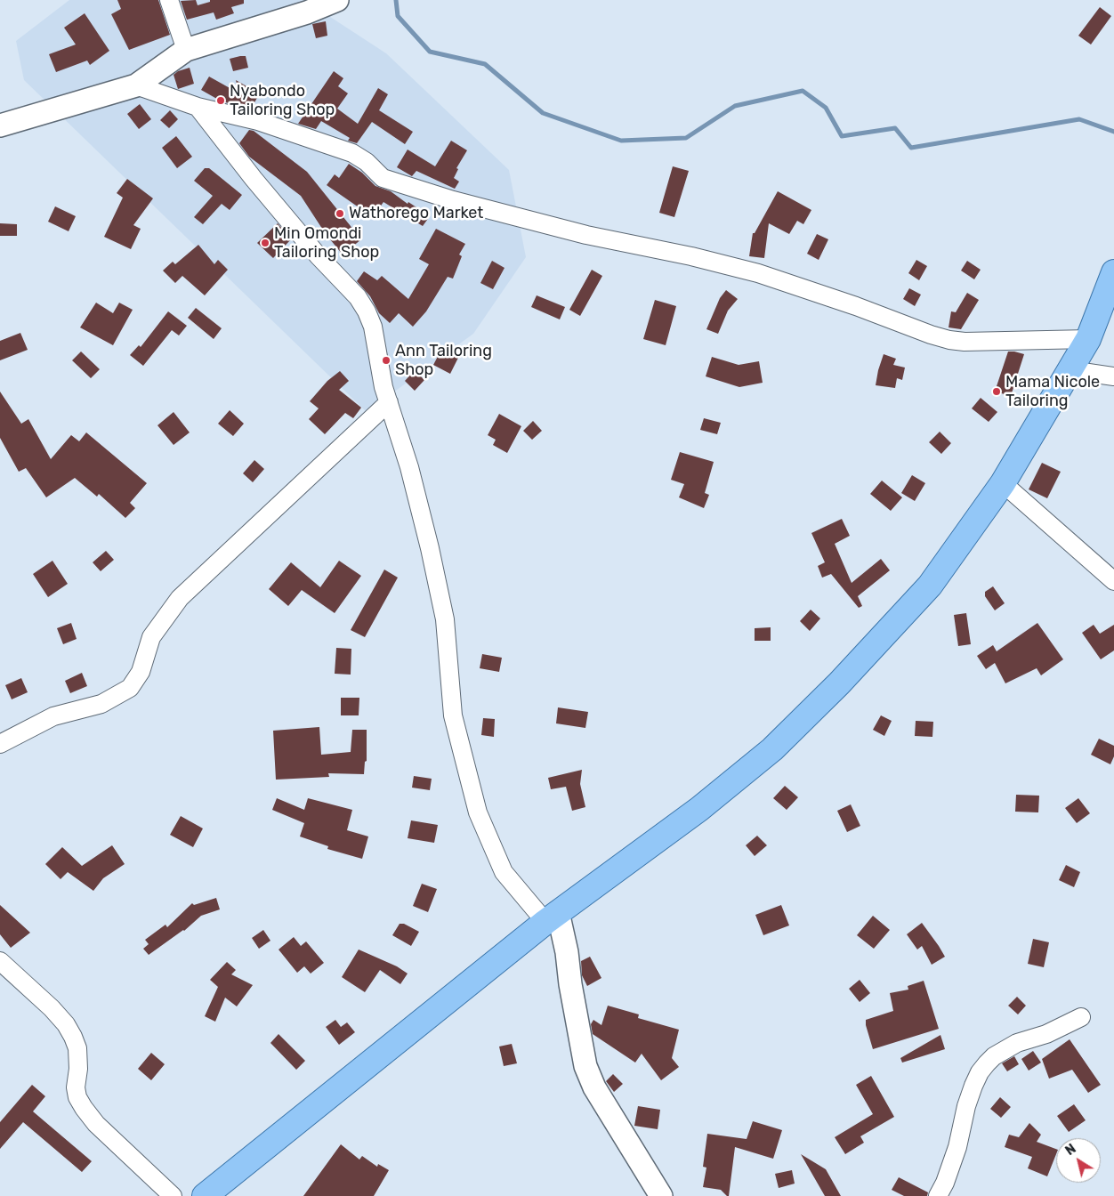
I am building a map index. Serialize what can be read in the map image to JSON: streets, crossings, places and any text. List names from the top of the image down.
{
  "places": [
    "Nyabondo Tailoring Shop",
    "Wathorego Market",
    "Min Omondi Tailoring Shop",
    "Ann Tailoring Shop",
    "Mama Nicole Tailoring"
  ],
  "north": "top left"
}
